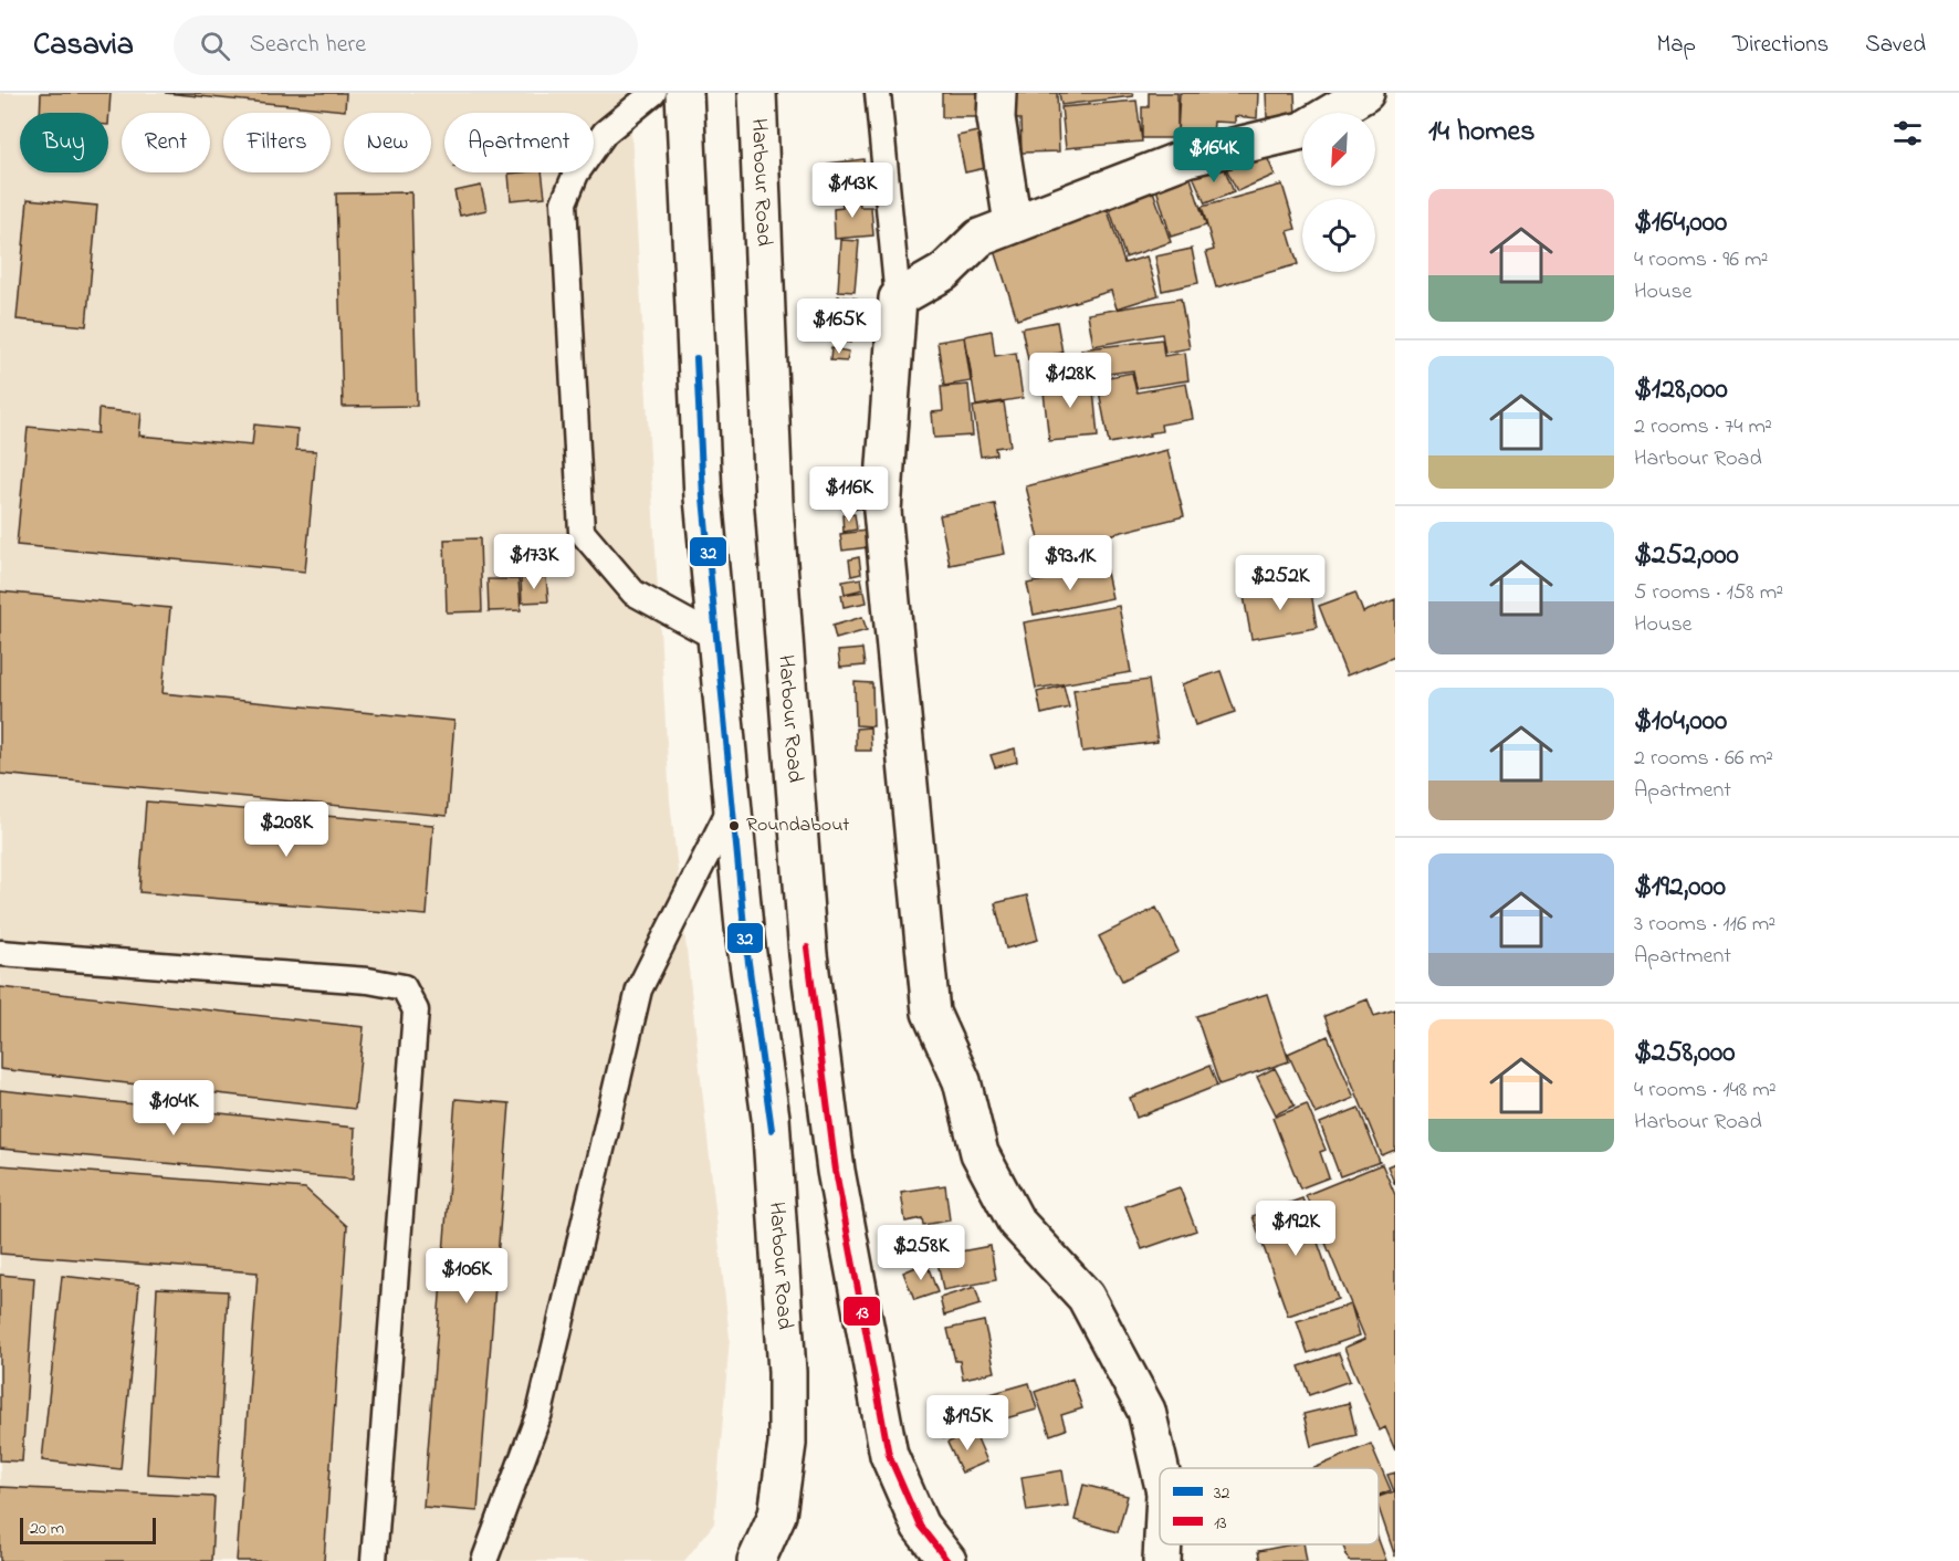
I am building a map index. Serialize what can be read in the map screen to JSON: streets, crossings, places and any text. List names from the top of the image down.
{
  "streets": {
    "main road": ["Harbour Road"]
  },
  "places": ["Roundabout"],
  "lines": ["transit line 32", "transit line 13"],
  "legend": ["32", "13"],
  "scale_bar": "20 m",
  "north": "bottom left",
  "page": {
    "header": "Casavia",
    "search": "Search here",
    "nav": ["Map", "Directions", "Saved"],
    "heading": "14 homes",
    "chip": [
      "Buy",
      "Rent",
      "Filters",
      "New",
      "Apartment"
    ],
    "price": [
      "$164K",
      "$143K",
      "$165K",
      "$128K",
      "$116K",
      "$173K",
      "$93.1K",
      "$252K",
      "$208K",
      "$104K",
      "$192K",
      "$258K",
      "$106K",
      "$195K"
    ],
    "list": [
      {
        "name": "$164,000",
        "note": "4 rooms · 96 m² · House"
      },
      {
        "name": "$128,000",
        "note": "2 rooms · 74 m² · Harbour Road"
      },
      {
        "name": "$252,000",
        "note": "5 rooms · 158 m² · House"
      },
      {
        "name": "$104,000",
        "note": "2 rooms · 66 m² · Apartment"
      },
      {
        "name": "$192,000",
        "note": "3 rooms · 116 m² · Apartment"
      },
      {
        "name": "$258,000",
        "note": "4 rooms · 148 m² · Harbour Road"
      }
    ],
    "scale": "20 m"
  }
}
